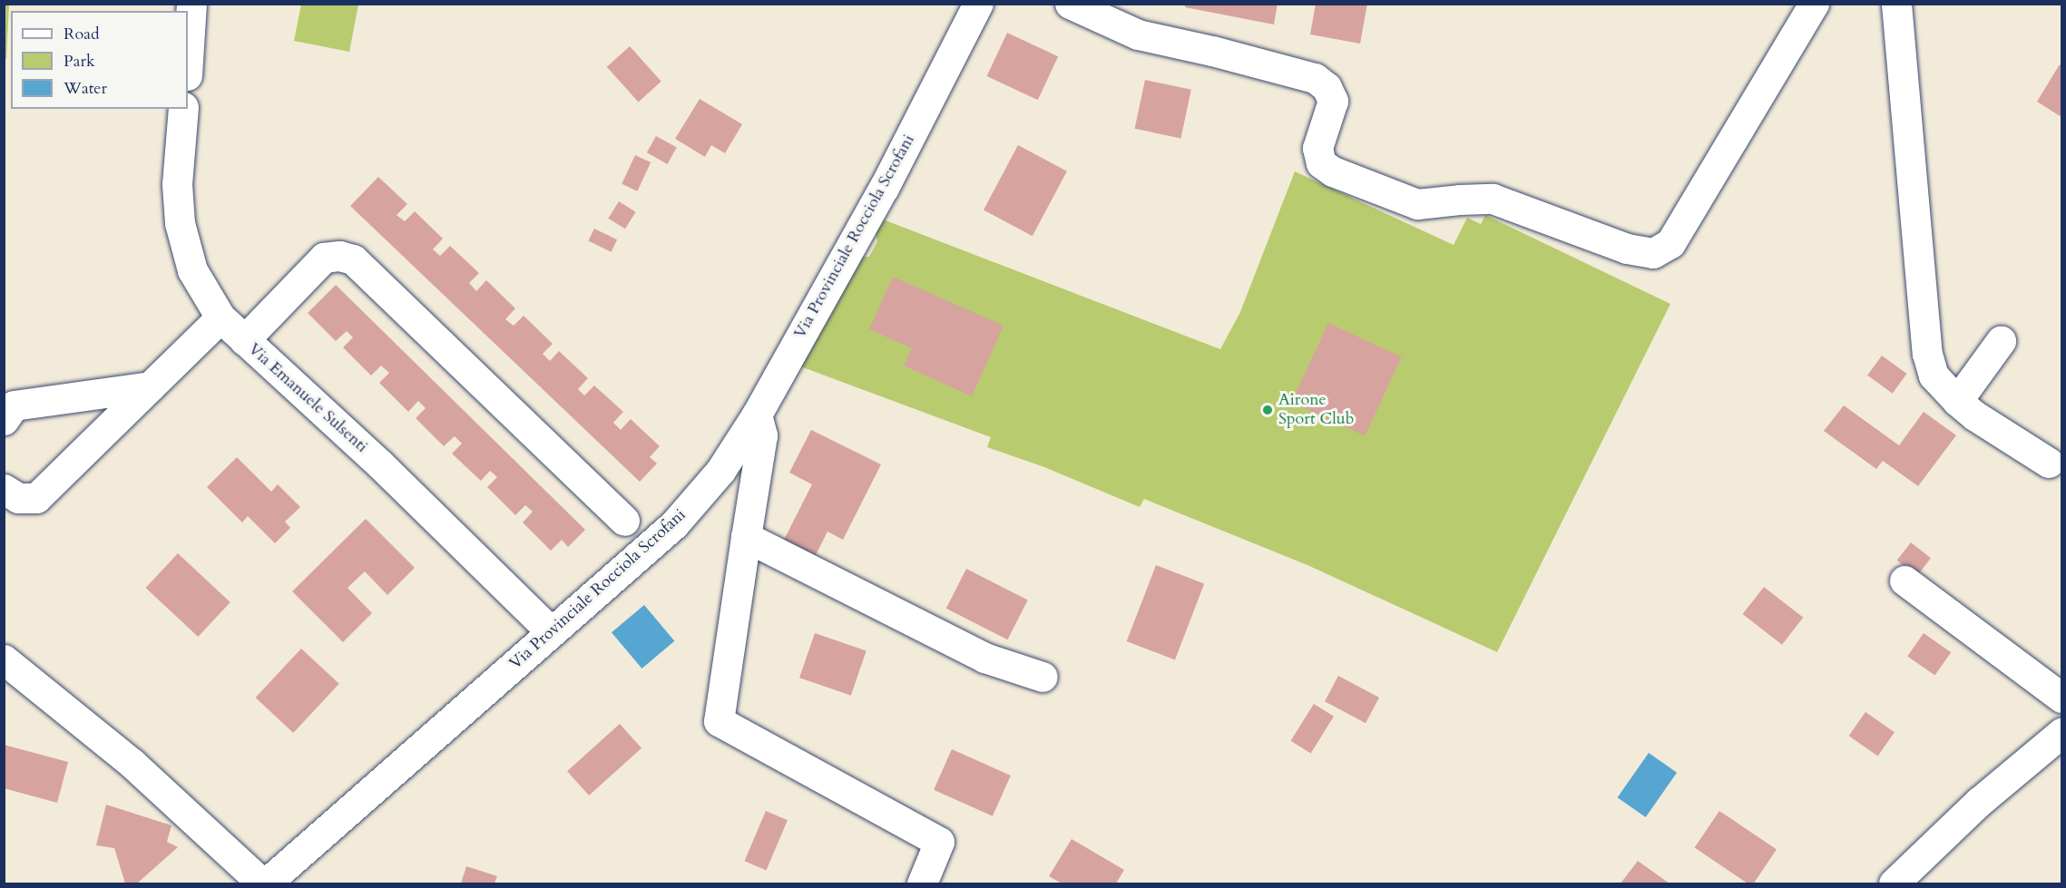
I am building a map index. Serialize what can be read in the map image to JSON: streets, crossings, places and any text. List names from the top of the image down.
{
  "streets": {
    "street": ["Via Provinciale Rocciola Scrofani", "Via Emanuele Sulsenti"]
  },
  "crossings": [
    ["Via Provinciale Rocciola Scrofani", "Via Emanuele Sulsenti"]
  ],
  "places": ["Airone Sport Club"],
  "legend": ["Road", "Park", "Water"]
}
